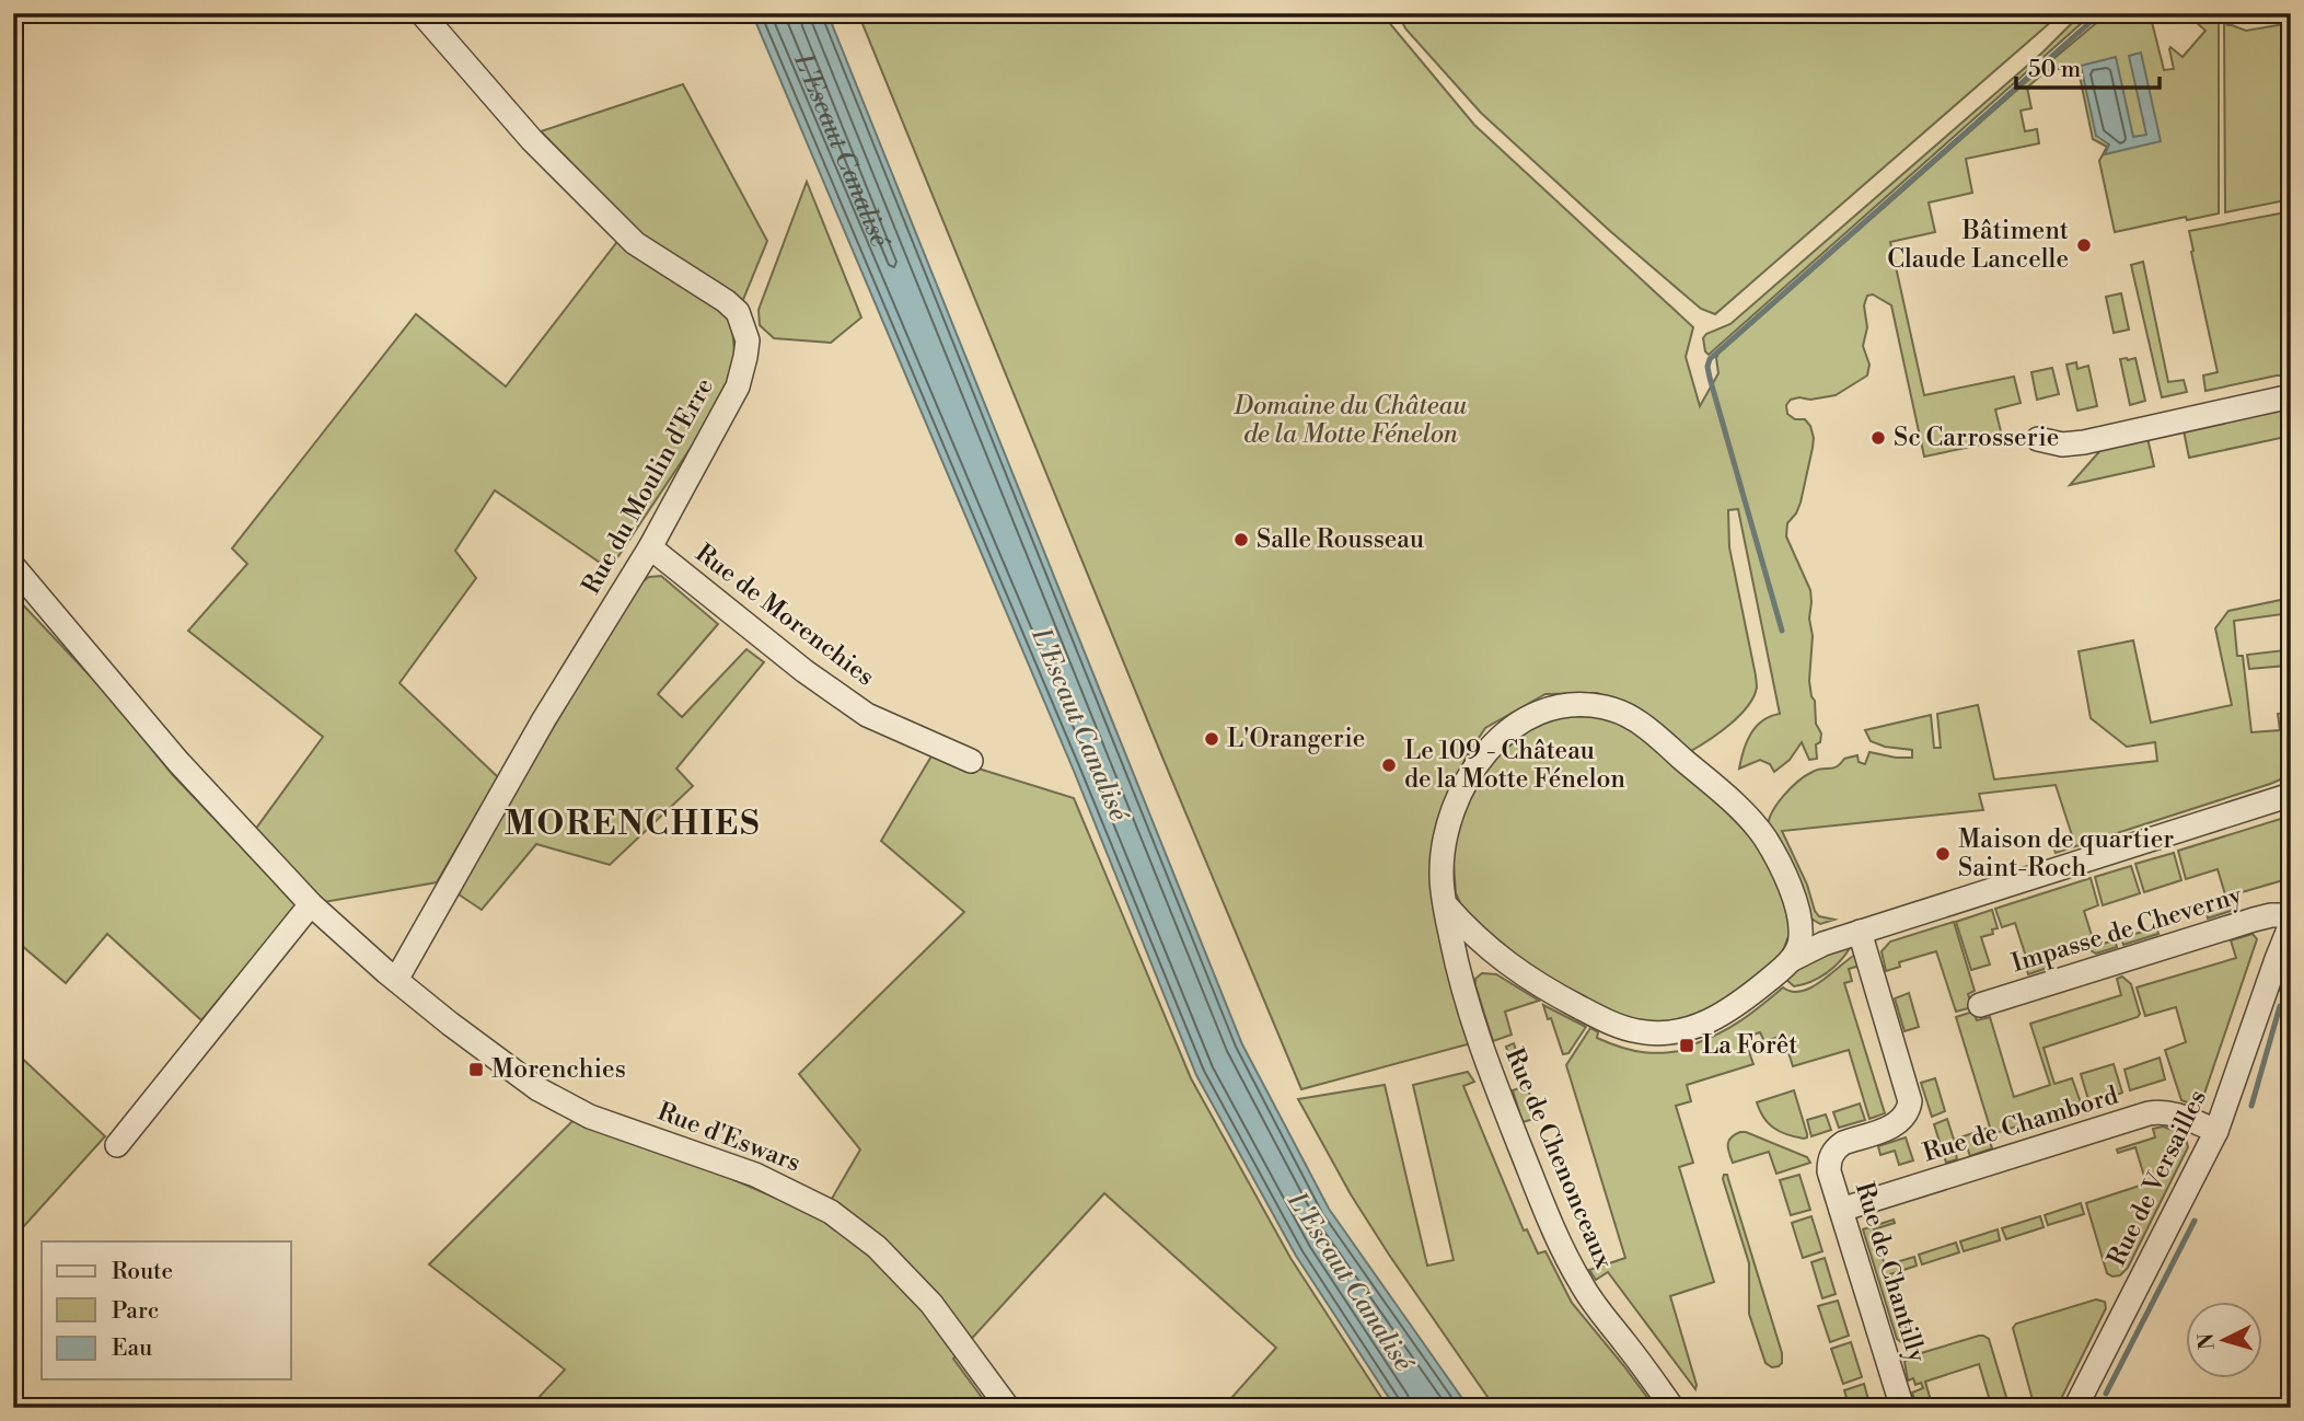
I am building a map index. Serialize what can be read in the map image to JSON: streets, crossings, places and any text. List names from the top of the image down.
{
  "streets": {
    "street": [
      "Rue du Moulin d'Erre",
      "Rue de Morenchies",
      "Impasse de Cheverny",
      "Rue de Chambord",
      "Rue d'Eswars",
      "Rue de Chenonceaux",
      "Rue de Versailles",
      "Rue de Chantilly"
    ]
  },
  "crossings": [
    ["Rue du Moulin d'Erre", "Rue de Morenchies"],
    ["Rue du Moulin d'Erre", "Rue d'Eswars"],
    ["Rue de Chambord", "Rue de Versailles"],
    ["Rue de Chambord", "Rue de Chantilly"]
  ],
  "districts": ["MORENCHIES"],
  "water": ["L'Escaut Canalisé"],
  "parks": ["Domaine du Château de la Motte Fénelon"],
  "places": {
    "other": [
      "Bâtiment Claude Lancelle",
      "Sc Carrosserie",
      "Salle Rousseau",
      "L'Orangerie",
      "Le 109 - Château de la Motte Fénelon",
      "Maison de quartier Saint-Roch"
    ],
    "transit": ["La Forêt", "Morenchies"]
  },
  "legend": ["Route", "Parc", "Eau"],
  "scale_bar": "50 m",
  "north": "left"
}
